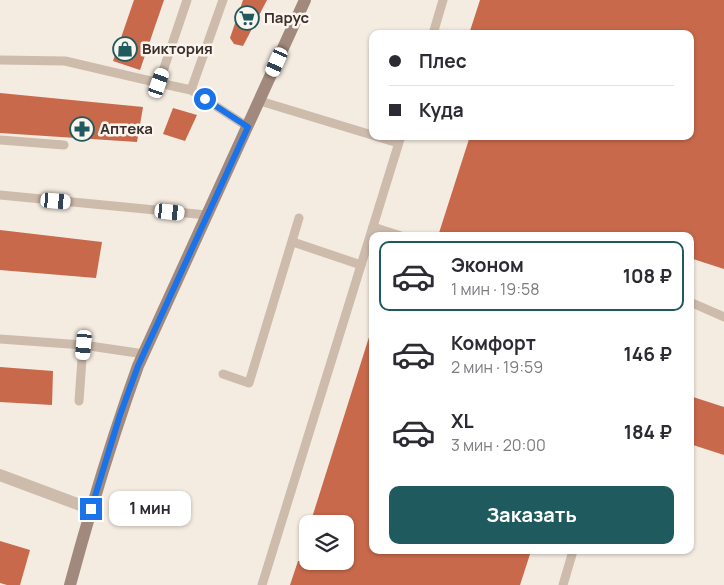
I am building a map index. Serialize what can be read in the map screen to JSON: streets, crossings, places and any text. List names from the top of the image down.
{
  "places": {
    "supermarket": ["Парус"],
    "shop": ["Виктория"],
    "pharmacy": ["Аптека"]
  },
  "page": {
    "banner": ["Плес", "Куда"],
    "list": [
      {
        "name": "Эконом",
        "note": "1 мин · 19:58",
        "value": "108 ₽"
      },
      {
        "name": "Комфорт",
        "note": "2 мин · 19:59",
        "value": "146 ₽"
      },
      {
        "name": "XL",
        "note": "3 мин · 20:00",
        "value": "184 ₽"
      }
    ],
    "buttons": "Заказать",
    "bubble": "1 мин"
  }
}
